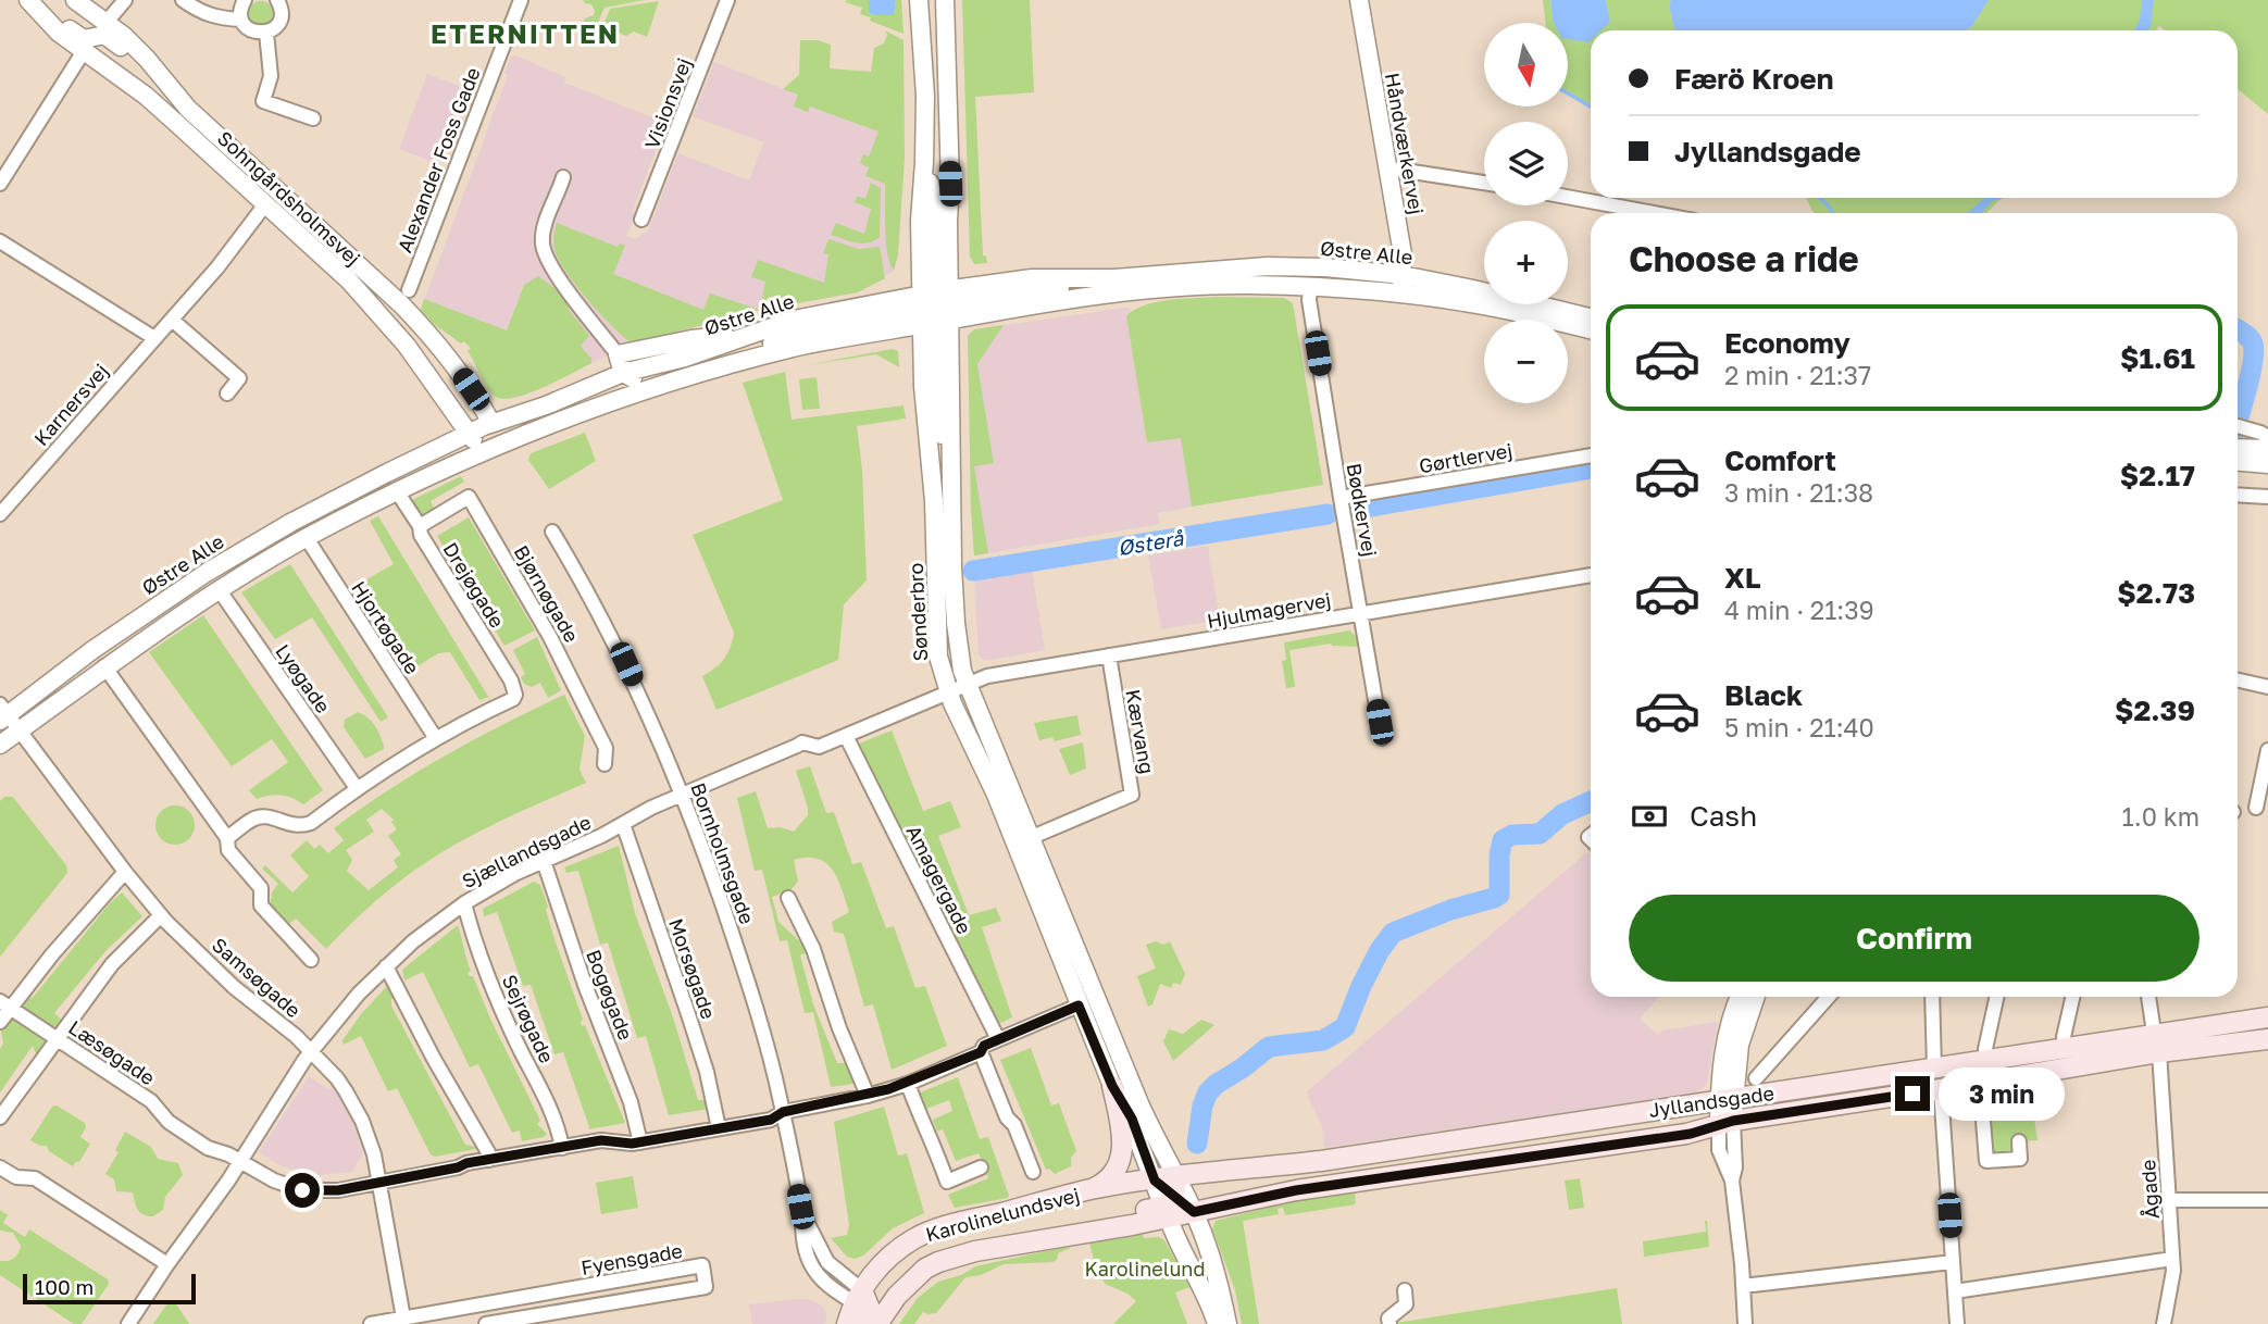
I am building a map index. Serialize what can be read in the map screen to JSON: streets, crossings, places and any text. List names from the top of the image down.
{
  "streets": {
    "main road": ["Jyllandsgade", "Karolinelundsvej"],
    "street": [
      "Visionsvej",
      "Håndværkervej",
      "Alexander Foss Gade",
      "Sohngårdsholmsvej",
      "Østre Alle",
      "Karnersvej",
      "Gørtlervej",
      "Bødkervej",
      "Drejøgade",
      "Bjørnøgade",
      "Hjulmagervej",
      "Sønderbro",
      "Hjortøgade",
      "Lyøgade",
      "Kærvang",
      "Sjællandsgade",
      "Bornholmsgade",
      "Amagergade",
      "Morsøgade",
      "Samsøgade",
      "Bogøgade",
      "Sejrøgade",
      "Læsøgade",
      "Ågade",
      "Fyensgade"
    ]
  },
  "crossings": [
    ["Håndværkervej", "Østre Alle"],
    ["Sohngårdsholmsvej", "Østre Alle"],
    ["Sohngårdsholmsvej", "Karnersvej"],
    ["Østre Alle", "Bødkervej"],
    ["Østre Alle", "Drejøgade"],
    ["Østre Alle", "Sønderbro"],
    ["Østre Alle", "Hjortøgade"],
    ["Østre Alle", "Lyøgade"],
    ["Østre Alle", "Samsøgade"],
    ["Gørtlervej", "Bødkervej"],
    ["Bødkervej", "Hjulmagervej"],
    ["Drejøgade", "Bjørnøgade"],
    ["Drejøgade", "Hjortøgade"],
    ["Hjulmagervej", "Sønderbro"],
    ["Hjulmagervej", "Kærvang"],
    ["Hjulmagervej", "Sjællandsgade"],
    ["Sønderbro", "Kærvang"],
    ["Sønderbro", "Sjællandsgade"],
    ["Sønderbro", "Læsøgade"],
    ["Sønderbro", "Jyllandsgade"],
    ["Sønderbro", "Karolinelundsvej"],
    ["Sjællandsgade", "Bornholmsgade"],
    ["Sjællandsgade", "Amagergade"],
    ["Sjællandsgade", "Morsøgade"],
    ["Sjællandsgade", "Samsøgade"],
    ["Sjællandsgade", "Bogøgade"],
    ["Sjællandsgade", "Sejrøgade"],
    ["Sjællandsgade", "Læsøgade"],
    ["Bornholmsgade", "Læsøgade"],
    ["Bornholmsgade", "Karolinelundsvej"],
    ["Amagergade", "Læsøgade"],
    ["Morsøgade", "Læsøgade"],
    ["Samsøgade", "Læsøgade"],
    ["Samsøgade", "Fyensgade"],
    ["Bogøgade", "Læsøgade"],
    ["Sejrøgade", "Læsøgade"],
    ["Jyllandsgade", "Ågade"],
    ["Jyllandsgade", "Karolinelundsvej"]
  ],
  "districts": ["ETERNITTEN"],
  "water": ["Østerå"],
  "parks": ["Karolinelund"],
  "scale_bar": "100 m",
  "north": "bottom",
  "page": {
    "map_buttons": ["+", "−"],
    "banner": ["Færö Kroen", "Jyllandsgade"],
    "heading": "Choose a ride",
    "list": [
      {
        "name": "Economy",
        "note": "2 min · 21:37",
        "value": "$1.61"
      },
      {
        "name": "Comfort",
        "note": "3 min · 21:38",
        "value": "$2.17"
      },
      {
        "name": "XL",
        "note": "4 min · 21:39",
        "value": "$2.73"
      },
      {
        "name": "Black",
        "note": "5 min · 21:40",
        "value": "$2.39"
      }
    ],
    "pay": ["Cash", "1.0 km"],
    "buttons": "Confirm",
    "bubble": "3 min",
    "scale": "100 m"
  }
}
